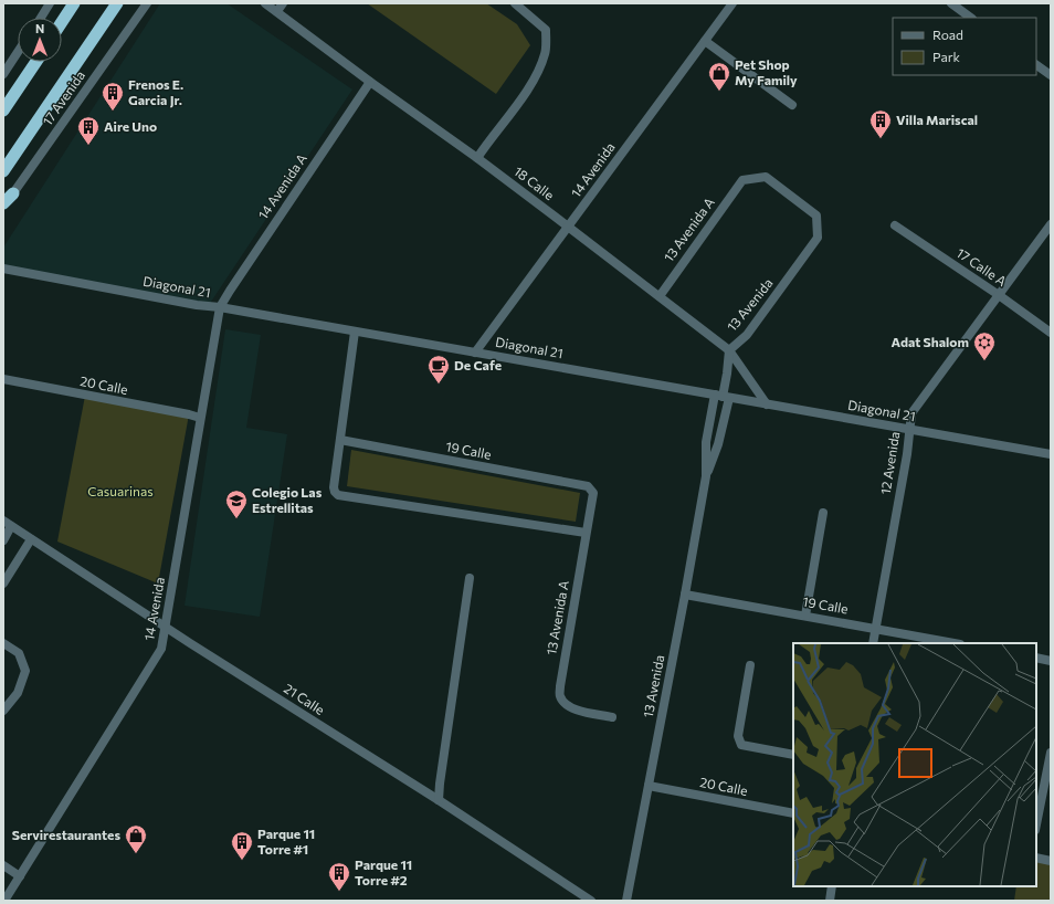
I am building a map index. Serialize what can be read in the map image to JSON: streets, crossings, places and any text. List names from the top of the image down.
{
  "streets": {
    "street": [
      "17 Avenida",
      "14 Avenida",
      "18 Calle",
      "14 Avenida A",
      "13 Avenida A",
      "17 Calle A",
      "Diagonal 21",
      "13 Avenida",
      "20 Calle",
      "19 Calle",
      "12 Avenida",
      "21 Calle"
    ]
  },
  "crossings": [
    ["14 Avenida", "18 Calle"],
    ["14 Avenida", "14 Avenida A"],
    ["14 Avenida", "Diagonal 21"],
    ["14 Avenida", "20 Calle"],
    ["14 Avenida", "21 Calle"],
    ["18 Calle", "14 Avenida A"],
    ["18 Calle", "13 Avenida A"],
    ["18 Calle", "Diagonal 21"],
    ["18 Calle", "13 Avenida"],
    ["14 Avenida A", "Diagonal 21"],
    ["13 Avenida A", "13 Avenida"],
    ["13 Avenida A", "19 Calle"],
    ["17 Calle A", "12 Avenida"],
    ["Diagonal 21", "13 Avenida"],
    ["Diagonal 21", "12 Avenida"],
    ["13 Avenida", "20 Calle"],
    ["13 Avenida", "19 Calle"],
    ["19 Calle", "12 Avenida"]
  ],
  "parks": ["Casuarinas"],
  "places": {
    "shop": ["Pet Shop My Family", "Servirestaurantes"],
    "building": [
      "Frenos E. Garcia Jr.",
      "Villa Mariscal",
      "Aire Uno",
      "Parque 11 Torre #1",
      "Parque 11 Torre #2"
    ],
    "synagogue": ["Adat Shalom"],
    "cafe": ["De Cafe"],
    "school or university": ["Colegio Las Estrellitas"]
  },
  "legend": ["Road", "Park"],
  "north": "top"
}
